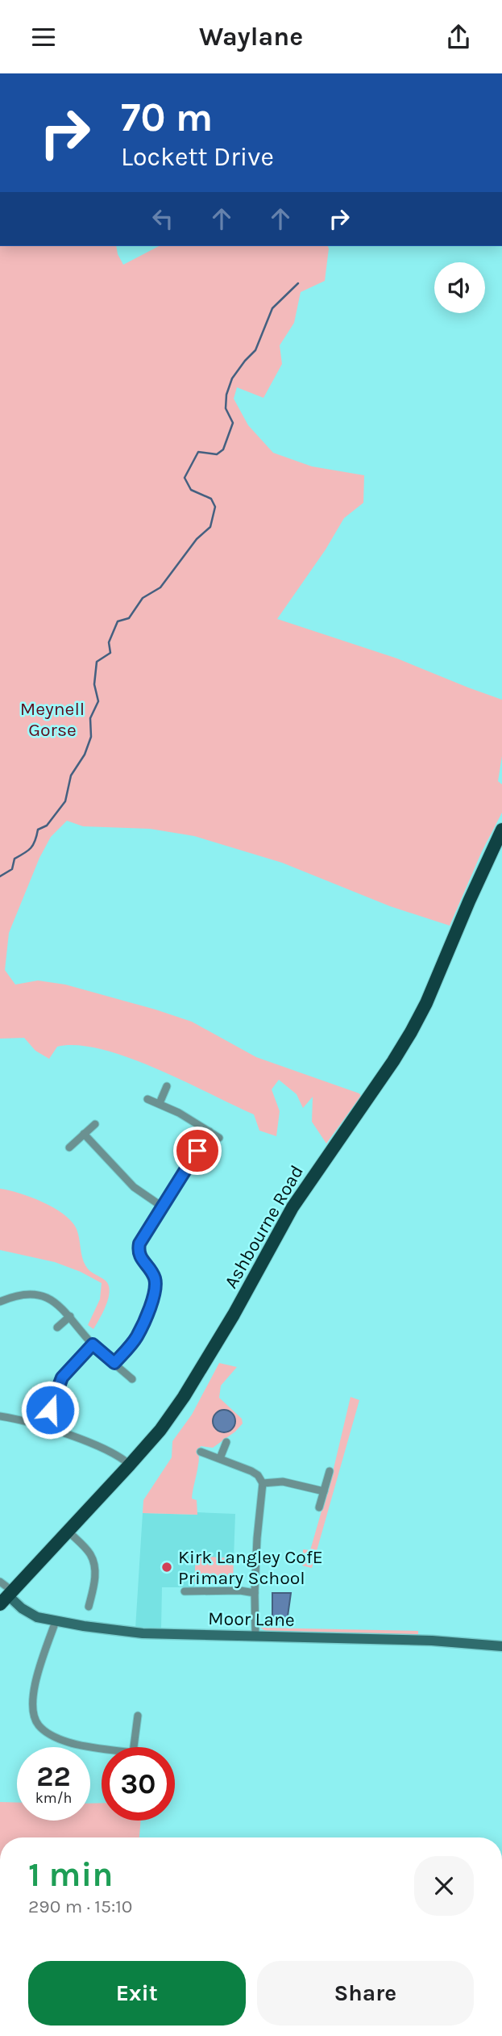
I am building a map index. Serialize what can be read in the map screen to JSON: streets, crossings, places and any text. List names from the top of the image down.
{
  "streets": {
    "highway": ["Ashbourne Road"],
    "main road": ["Moor Lane"]
  },
  "crossings": [
    ["Ashbourne Road", "Moor Lane"]
  ],
  "parks": ["Meynell Gorse"],
  "places": ["Kirk Langley CofE Primary School"],
  "page": {
    "header": "Waylane",
    "turn": ["70 m", "Lockett Drive"],
    "speed": "22 km/h",
    "limit": "30",
    "heading": ["1 min", "290 m · 15:10"],
    "buttons": ["Exit", "Share"]
  }
}
